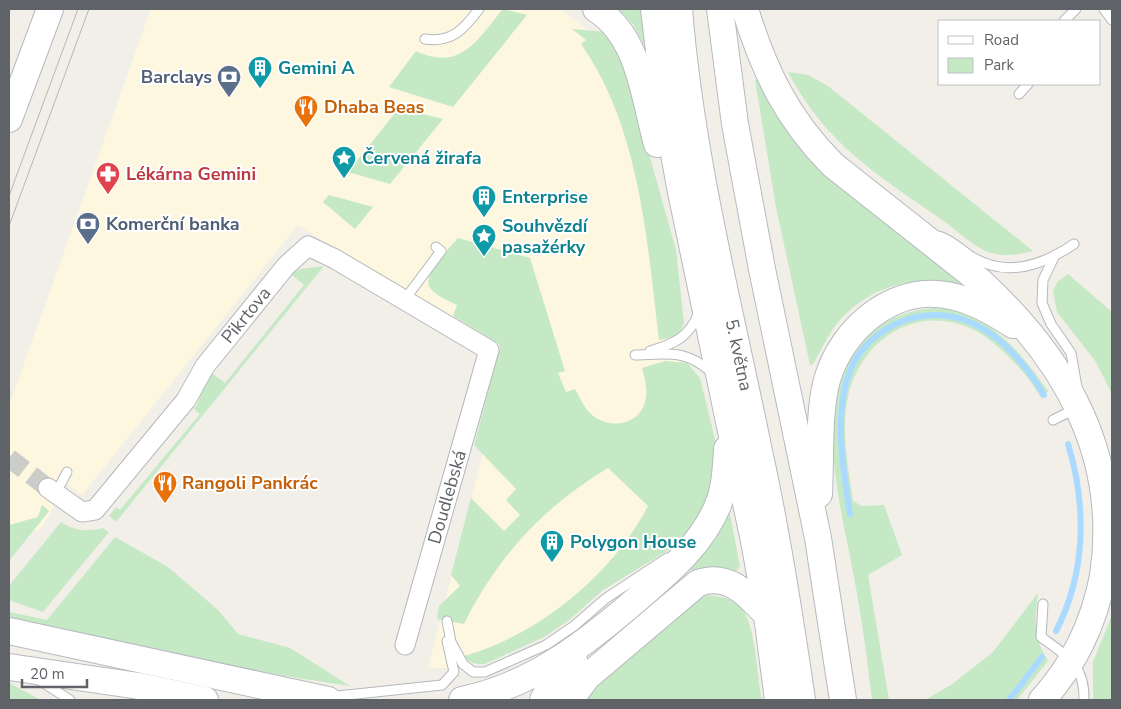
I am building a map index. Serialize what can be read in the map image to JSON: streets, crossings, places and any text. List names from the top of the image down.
{
  "streets": {
    "main road": ["5. května"],
    "street": ["Pikrtova", "Doudlebská"]
  },
  "crossings": [
    ["Pikrtova", "Doudlebská"]
  ],
  "places": {
    "building": ["Gemini A", "Enterprise", "Polygon House"],
    "bank": ["Barclays", "Komerční banka"],
    "restaurant": ["Dhaba Beas", "Rangoli Pankrác"],
    "place": ["Červená žirafa", "Souhvězdí pasažérky"],
    "pharmacy": ["Lékárna Gemini"]
  },
  "legend": ["Road", "Park"],
  "scale_bar": "20 m"
}
